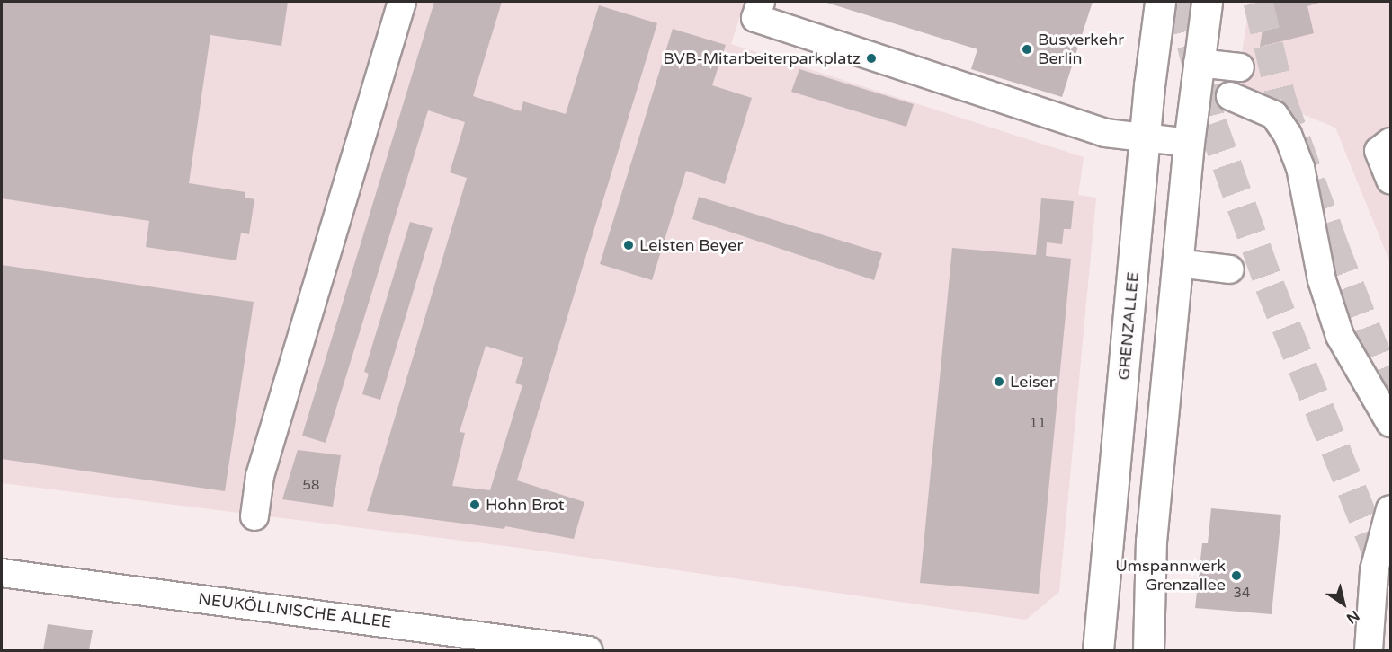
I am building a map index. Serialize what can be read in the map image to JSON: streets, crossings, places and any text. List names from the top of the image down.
{
  "streets": {
    "main road": ["GRENZALLEE"],
    "street": ["NEUKÖLLNISCHE ALLEE"]
  },
  "places": [
    "Busverkehr Berlin",
    "BVB-Mitarbeiterparkplatz",
    "Leisten Beyer",
    "Leiser",
    "Hohn Brot",
    "Umspannwerk Grenzallee"
  ],
  "house_numbers": ["11", "58", "34"],
  "north": "bottom right"
}
